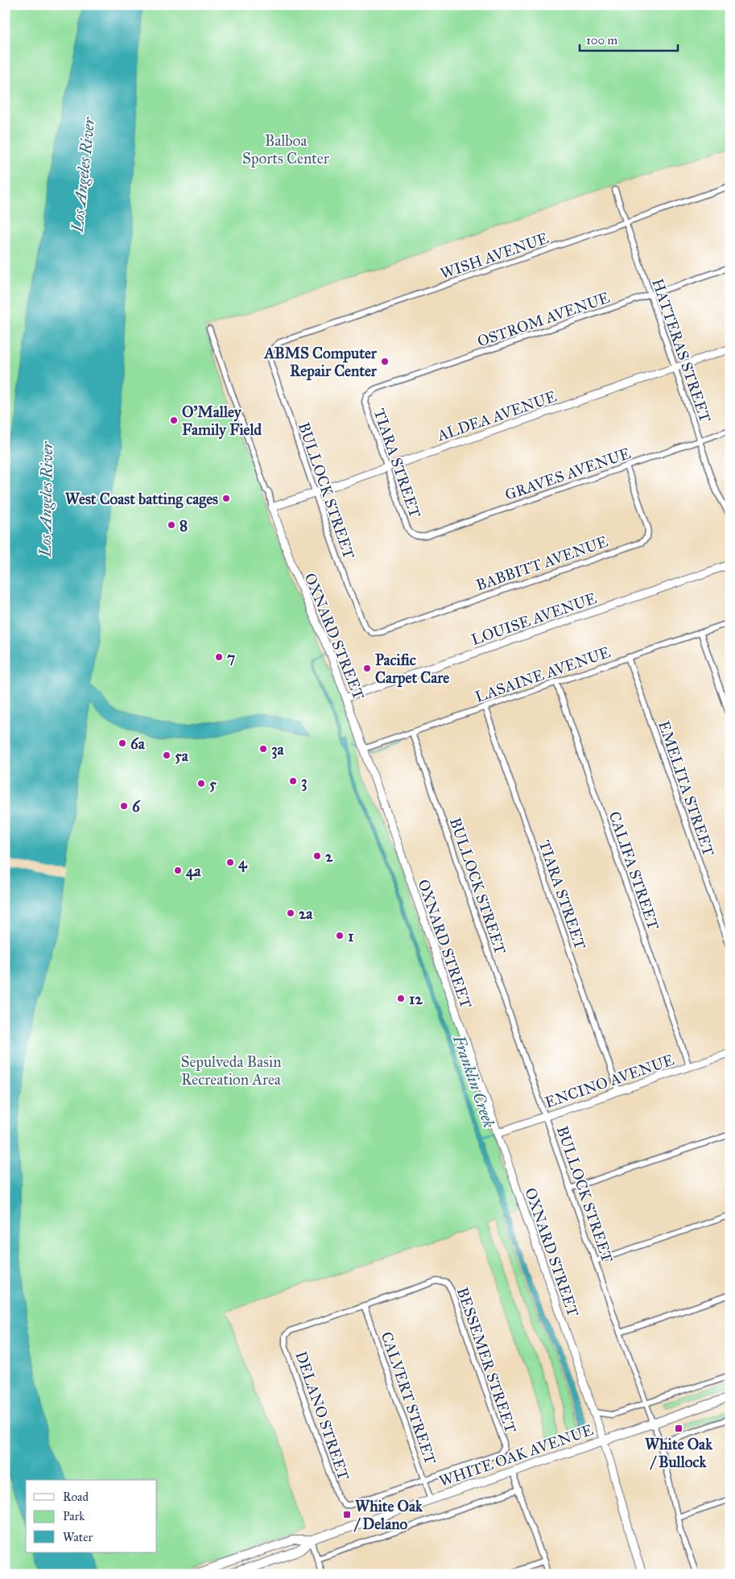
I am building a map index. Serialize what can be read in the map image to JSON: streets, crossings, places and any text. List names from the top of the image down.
{
  "streets": {
    "main road": [
      "ALDEA AVENUE",
      "LOUISE AVENUE",
      "OXNARD STREET",
      "ENCINO AVENUE",
      "WHITE OAK AVENUE"
    ],
    "street": [
      "WISH AVENUE",
      "OSTROM AVENUE",
      "HATTERAS STREET",
      "TIARA STREET",
      "GRAVES AVENUE",
      "BULLOCK STREET",
      "BABBITT AVENUE",
      "LASAINE AVENUE",
      "EMELITA STREET",
      "CALIFA STREET",
      "BESSEMER STREET",
      "CALVERT STREET",
      "DELANO STREET"
    ]
  },
  "crossings": [
    ["WISH AVENUE", "HATTERAS STREET"],
    ["WISH AVENUE", "BULLOCK STREET"],
    ["OSTROM AVENUE", "HATTERAS STREET"],
    ["OSTROM AVENUE", "TIARA STREET"],
    ["HATTERAS STREET", "ALDEA AVENUE"],
    ["HATTERAS STREET", "GRAVES AVENUE"],
    ["ALDEA AVENUE", "TIARA STREET"],
    ["ALDEA AVENUE", "BULLOCK STREET"],
    ["ALDEA AVENUE", "OXNARD STREET"],
    ["TIARA STREET", "GRAVES AVENUE"],
    ["TIARA STREET", "LASAINE AVENUE"],
    ["TIARA STREET", "ENCINO AVENUE"],
    ["GRAVES AVENUE", "BABBITT AVENUE"],
    ["BULLOCK STREET", "BABBITT AVENUE"],
    ["BULLOCK STREET", "LASAINE AVENUE"],
    ["BULLOCK STREET", "ENCINO AVENUE"],
    ["BULLOCK STREET", "WHITE OAK AVENUE"],
    ["LOUISE AVENUE", "OXNARD STREET"],
    ["OXNARD STREET", "LASAINE AVENUE"],
    ["OXNARD STREET", "ENCINO AVENUE"],
    ["OXNARD STREET", "WHITE OAK AVENUE"],
    ["LASAINE AVENUE", "EMELITA STREET"],
    ["LASAINE AVENUE", "CALIFA STREET"],
    ["CALIFA STREET", "ENCINO AVENUE"],
    ["BESSEMER STREET", "CALVERT STREET"],
    ["BESSEMER STREET", "DELANO STREET"],
    ["BESSEMER STREET", "WHITE OAK AVENUE"],
    ["CALVERT STREET", "DELANO STREET"],
    ["CALVERT STREET", "WHITE OAK AVENUE"],
    ["DELANO STREET", "WHITE OAK AVENUE"]
  ],
  "water": ["Los Angeles River", "Franklin Creek"],
  "parks": ["Balboa Sports Center", "Sepulveda Basin Recreation Area"],
  "places": {
    "other": [
      "ABMS Computer Repair Center",
      "O'Malley Family Field",
      "West Coast batting cages",
      "8",
      "7",
      "Pacific Carpet Care",
      "6a",
      "3a",
      "5a",
      "3",
      "5",
      "6",
      "2",
      "4",
      "4a",
      "2a",
      "1",
      "12"
    ],
    "transit": ["White Oak / Bullock", "White Oak / Delano"]
  },
  "legend": ["Road", "Park", "Water"],
  "scale_bar": "100 m"
}
